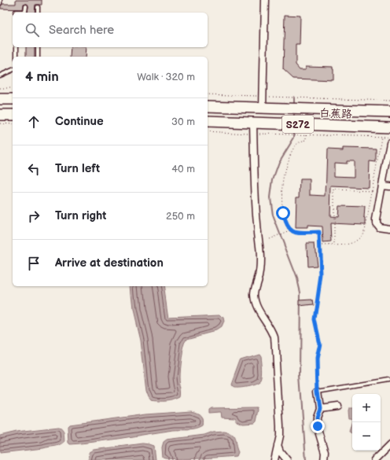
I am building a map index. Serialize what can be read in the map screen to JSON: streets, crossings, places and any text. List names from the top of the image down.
{
  "streets": {
    "main road": ["白蕉路", "S272"]
  },
  "page": {
    "search": "Search here",
    "heading": ["4 min", "Walk · 320 m"],
    "list": [
      ["Continue", "30 m"],
      ["Turn left", "40 m"],
      ["Turn right", "250 m"],
      "Arrive at destination"
    ],
    "map_buttons": ["+", "−"]
  }
}
